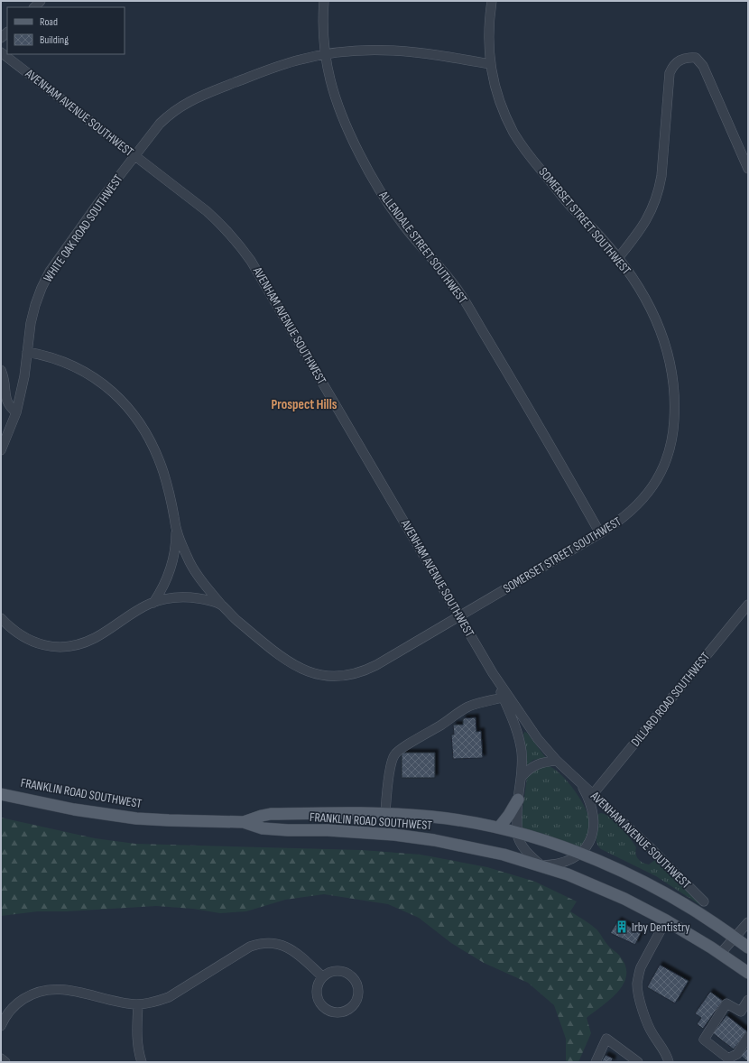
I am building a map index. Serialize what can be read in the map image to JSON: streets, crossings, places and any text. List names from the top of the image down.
{
  "streets": {
    "main road": ["FRANKLIN ROAD SOUTHWEST"],
    "street": [
      "AVENHAM AVENUE SOUTHWEST",
      "SOMERSET STREET SOUTHWEST",
      "WHITE OAK ROAD SOUTHWEST",
      "ALLENDALE STREET SOUTHWEST",
      "DILLARD ROAD SOUTHWEST"
    ]
  },
  "crossings": [
    ["AVENHAM AVENUE SOUTHWEST", "SOMERSET STREET SOUTHWEST"],
    ["AVENHAM AVENUE SOUTHWEST", "WHITE OAK ROAD SOUTHWEST"],
    ["AVENHAM AVENUE SOUTHWEST", "DILLARD ROAD SOUTHWEST"],
    ["AVENHAM AVENUE SOUTHWEST", "FRANKLIN ROAD SOUTHWEST"],
    ["SOMERSET STREET SOUTHWEST", "WHITE OAK ROAD SOUTHWEST"],
    ["SOMERSET STREET SOUTHWEST", "ALLENDALE STREET SOUTHWEST"],
    ["WHITE OAK ROAD SOUTHWEST", "ALLENDALE STREET SOUTHWEST"]
  ],
  "districts": ["Prospect Hills"],
  "places": {
    "building": ["Irby Dentistry"]
  },
  "legend": ["Road", "Building"]
}
